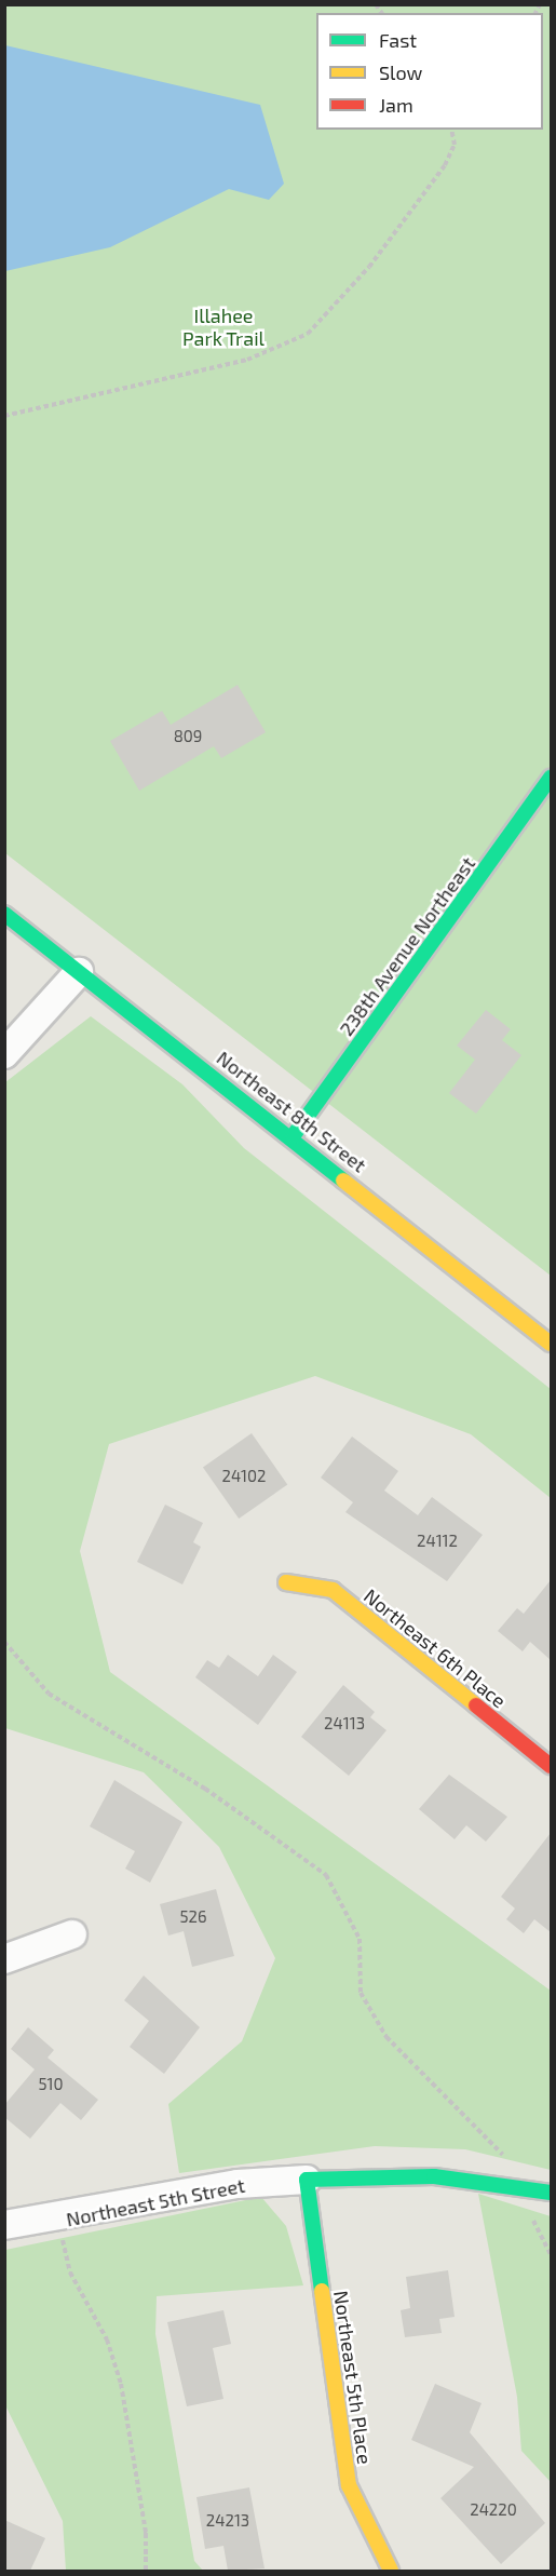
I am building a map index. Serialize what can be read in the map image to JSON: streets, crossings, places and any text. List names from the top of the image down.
{
  "streets": {
    "street": [
      "238th Avenue Northeast",
      "Northeast 8th Street",
      "Northeast 6th Place",
      "Northeast 5th Street",
      "Northeast 5th Place"
    ]
  },
  "crossings": [
    ["238th Avenue Northeast", "Northeast 8th Street"],
    ["Northeast 5th Street", "Northeast 5th Place"]
  ],
  "parks": ["Illahee Park Trail"],
  "house_numbers": [
    "809",
    "24102",
    "24112",
    "24113",
    "526",
    "510",
    "24220",
    "24213"
  ],
  "legend": ["Fast", "Slow", "Jam"]
}
